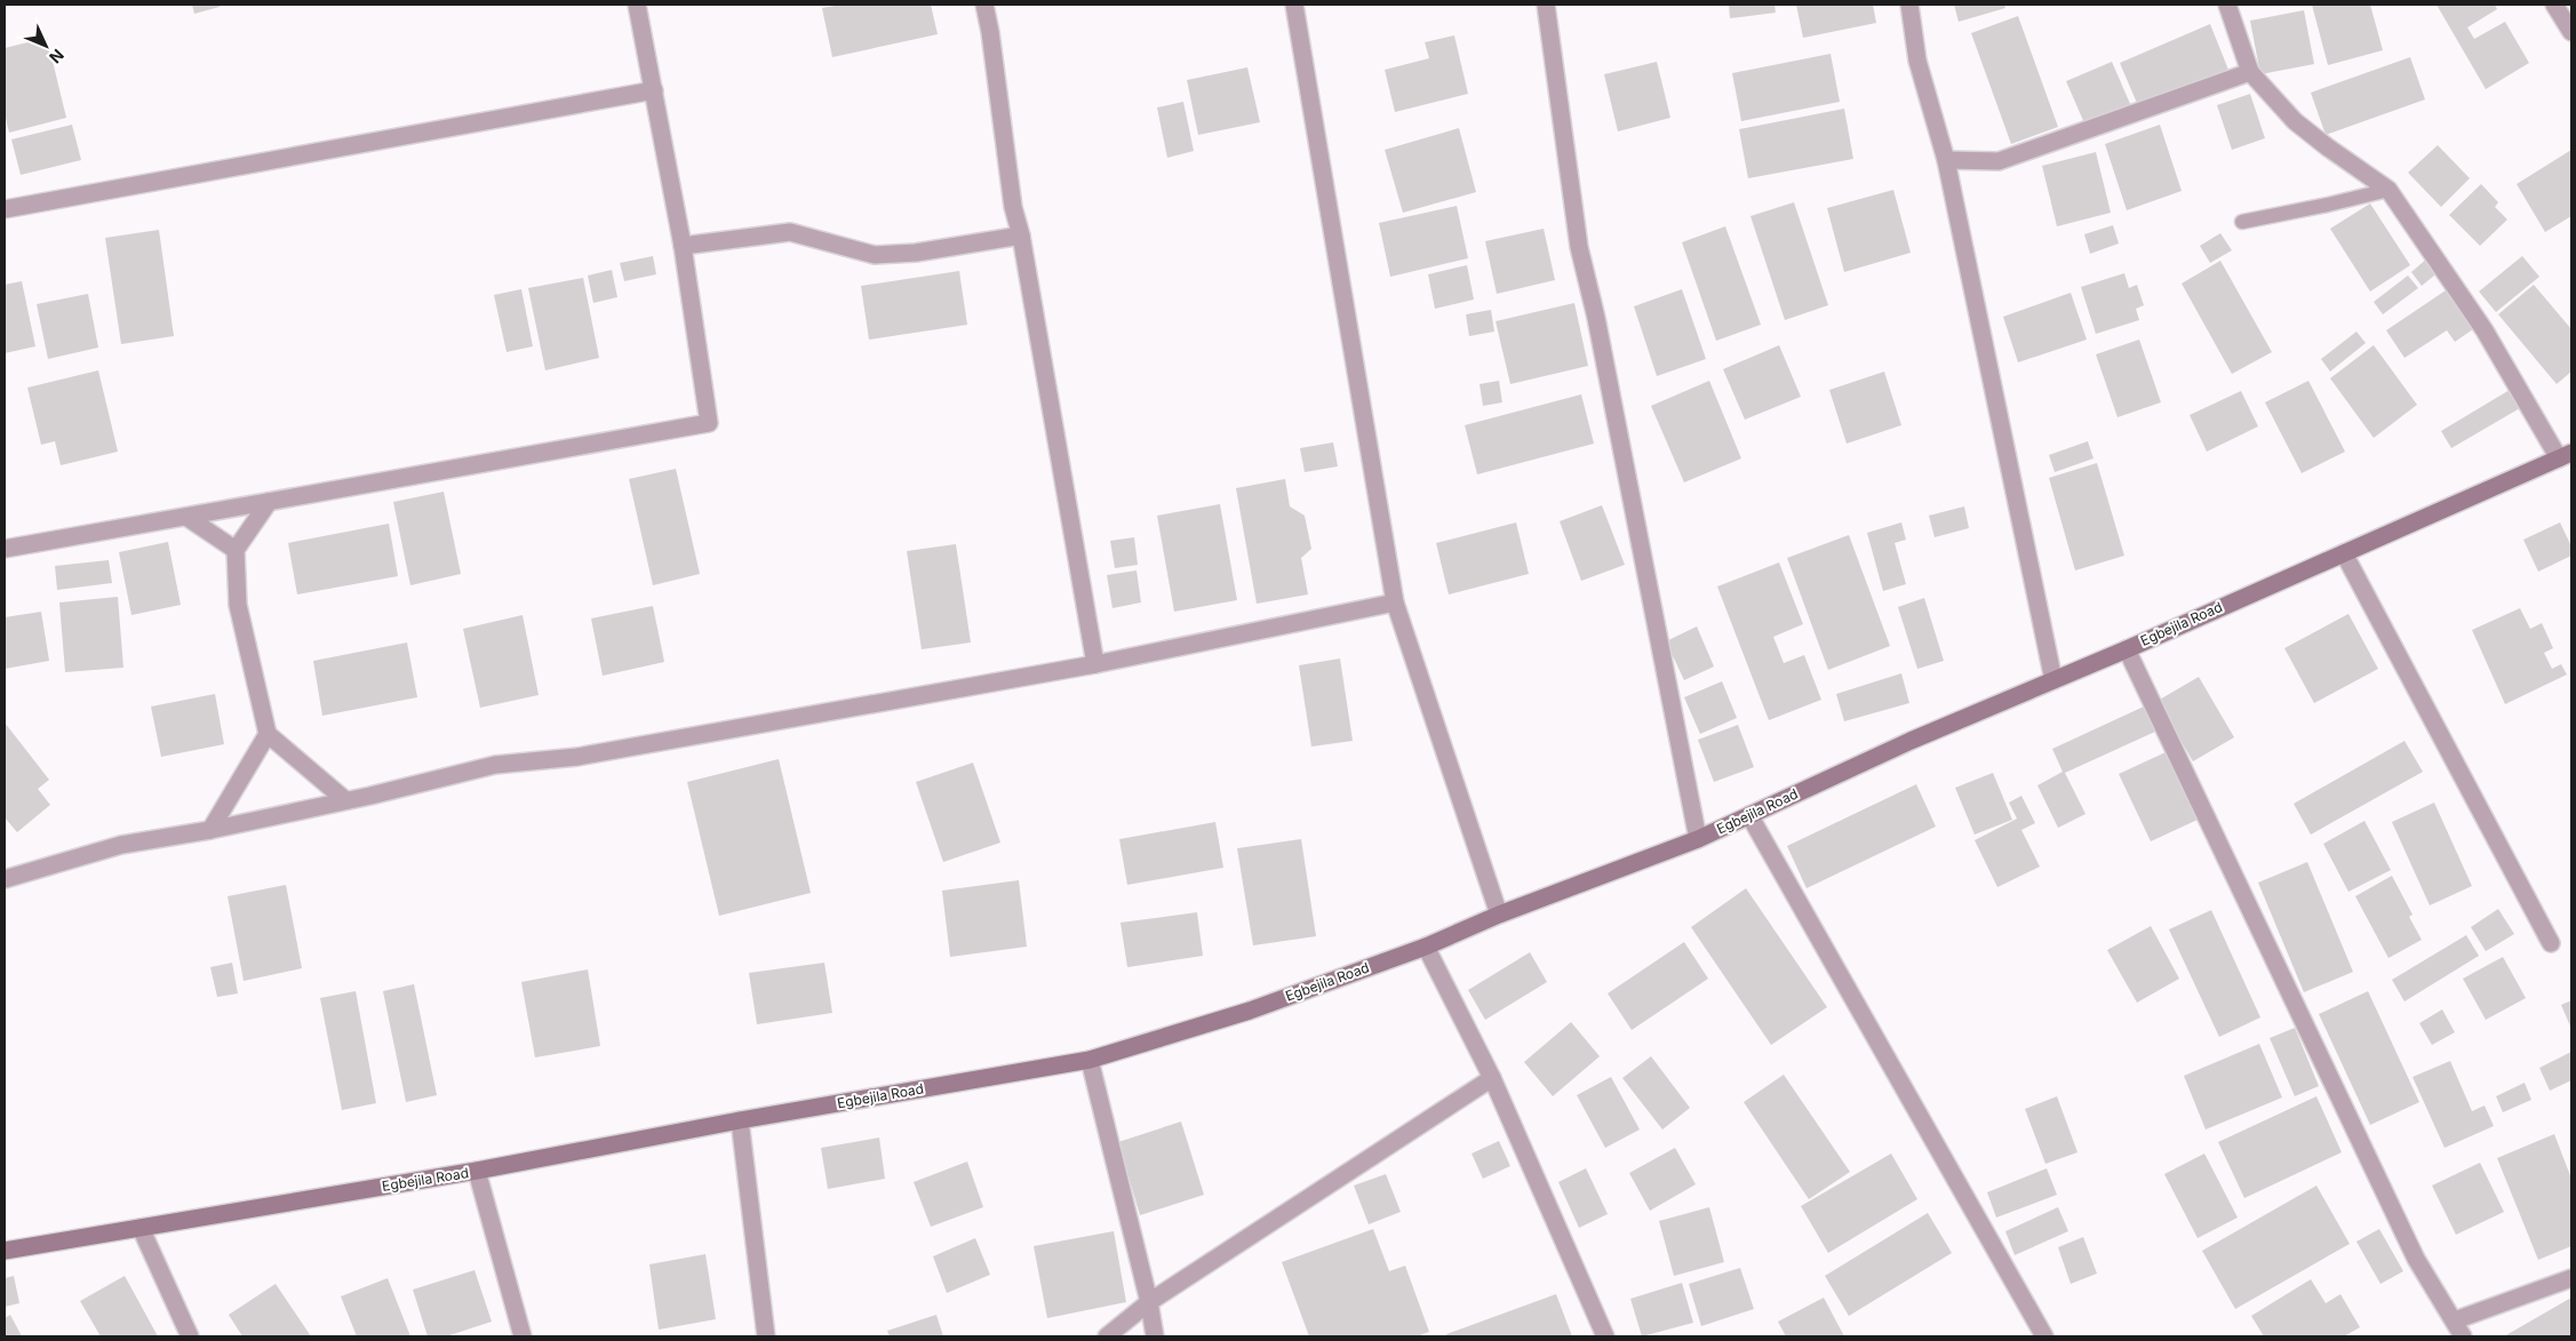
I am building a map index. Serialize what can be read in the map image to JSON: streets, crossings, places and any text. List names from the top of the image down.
{
  "streets": {
    "street": ["Egbejila Road"]
  },
  "north": "bottom right"
}
